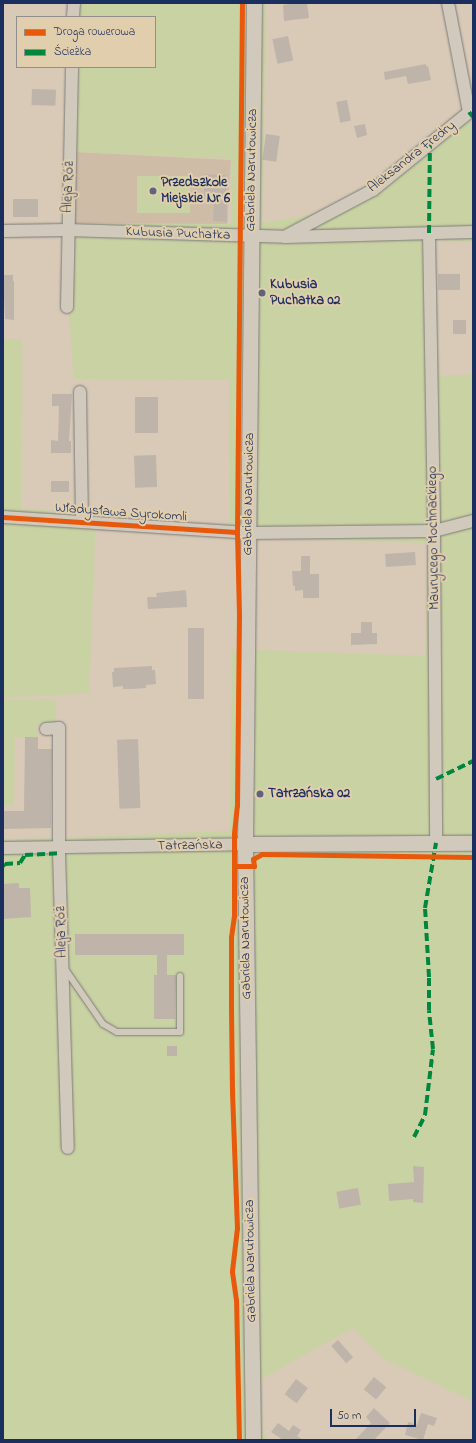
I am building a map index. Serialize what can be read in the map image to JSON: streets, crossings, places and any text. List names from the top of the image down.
{
  "streets": {
    "street": [
      "Aleksandra Fredry",
      "Gabriela Narutowicza",
      "Aleja Róż",
      "Kubusia Puchatka",
      "Władysława Syrokomli",
      "Maurycego Mochnackiego",
      "Tatrzańska"
    ]
  },
  "crossings": [
    ["Aleksandra Fredry", "Kubusia Puchatka"],
    ["Gabriela Narutowicza", "Kubusia Puchatka"],
    ["Gabriela Narutowicza", "Władysława Syrokomli"],
    ["Gabriela Narutowicza", "Tatrzańska"],
    ["Aleja Róż", "Kubusia Puchatka"],
    ["Aleja Róż", "Tatrzańska"],
    ["Kubusia Puchatka", "Maurycego Mochnackiego"],
    ["Władysława Syrokomli", "Maurycego Mochnackiego"],
    ["Maurycego Mochnackiego", "Tatrzańska"]
  ],
  "places": ["Przedszkole Miejskie Nr 6", "Kubusia Puchatka 02", "Tatrzańska 02"],
  "legend": ["Droga rowerowa", "Ścieżka"],
  "scale_bar": "50 m"
}
